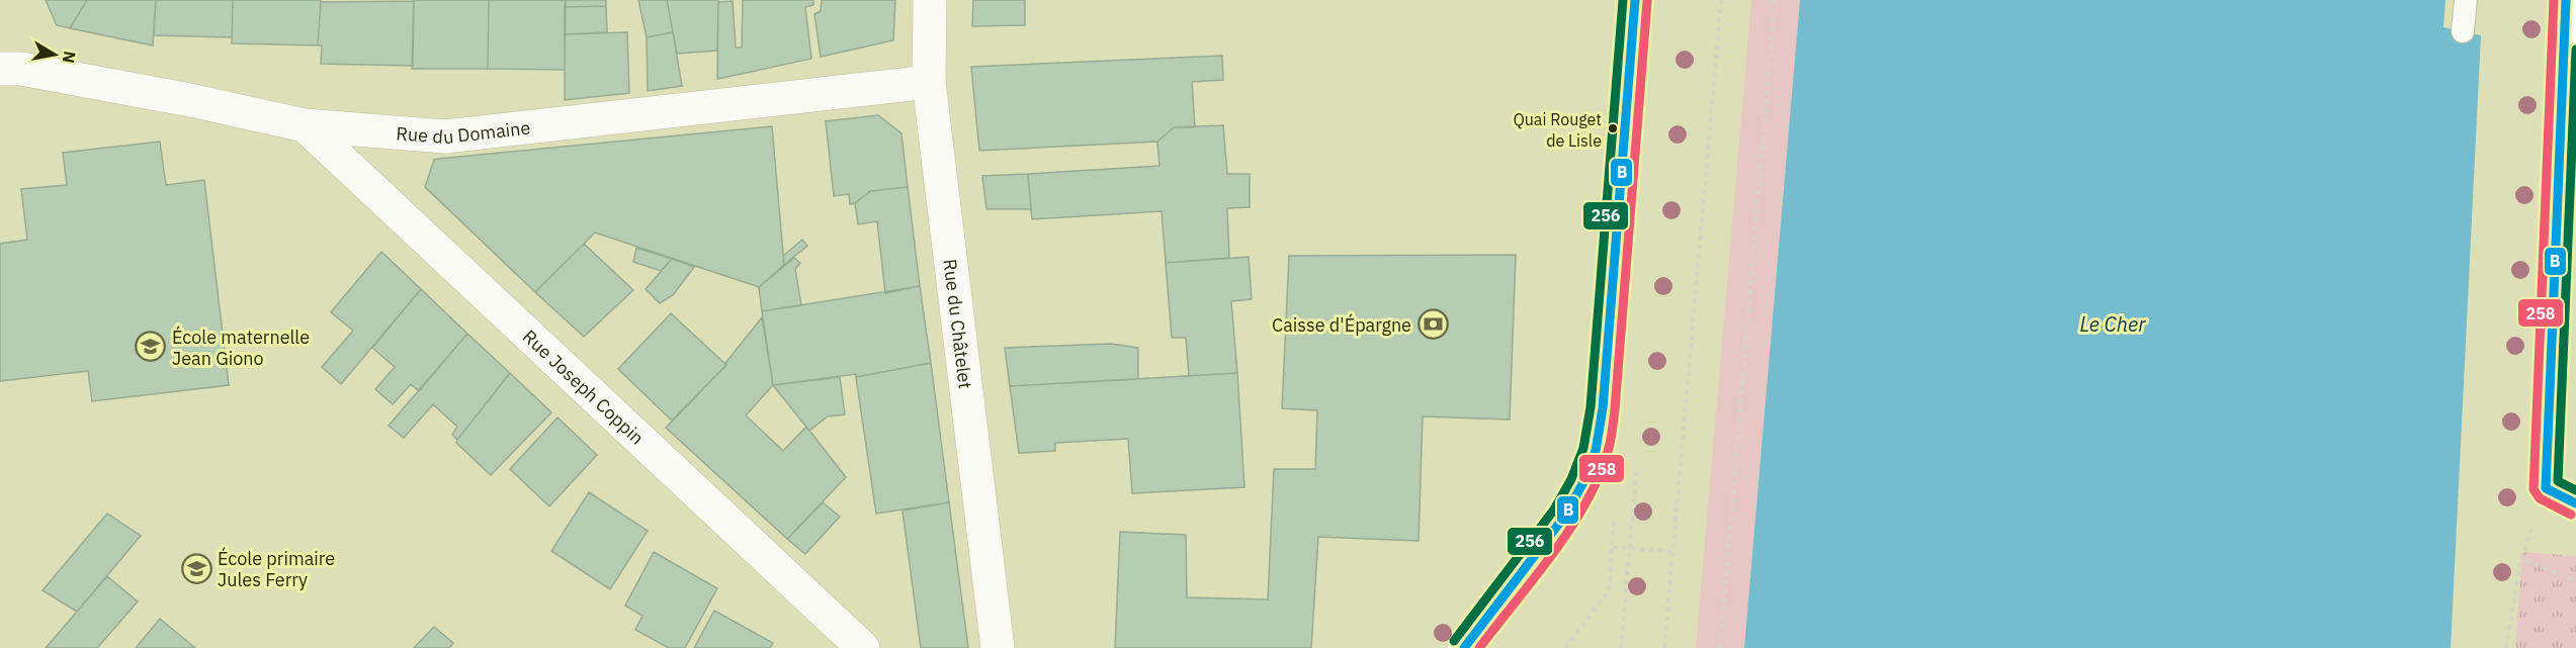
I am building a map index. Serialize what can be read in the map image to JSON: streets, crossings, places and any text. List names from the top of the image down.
{
  "streets": {
    "street": ["Rue du Domaine", "Rue du Châtelet", "Rue Joseph Coppin"]
  },
  "crossings": [
    ["Rue du Domaine", "Rue du Châtelet"],
    ["Rue du Domaine", "Rue Joseph Coppin"]
  ],
  "water": ["Le Cher"],
  "places": {
    "other": ["Quai Rouget de Lisle"],
    "bank": ["Caisse d'Épargne"],
    "school or university": ["École maternelle Jean Giono", "École primaire Jules Ferry"]
  },
  "lines": ["transit line B", "transit line 258", "transit line 256"],
  "north": "right"
}
